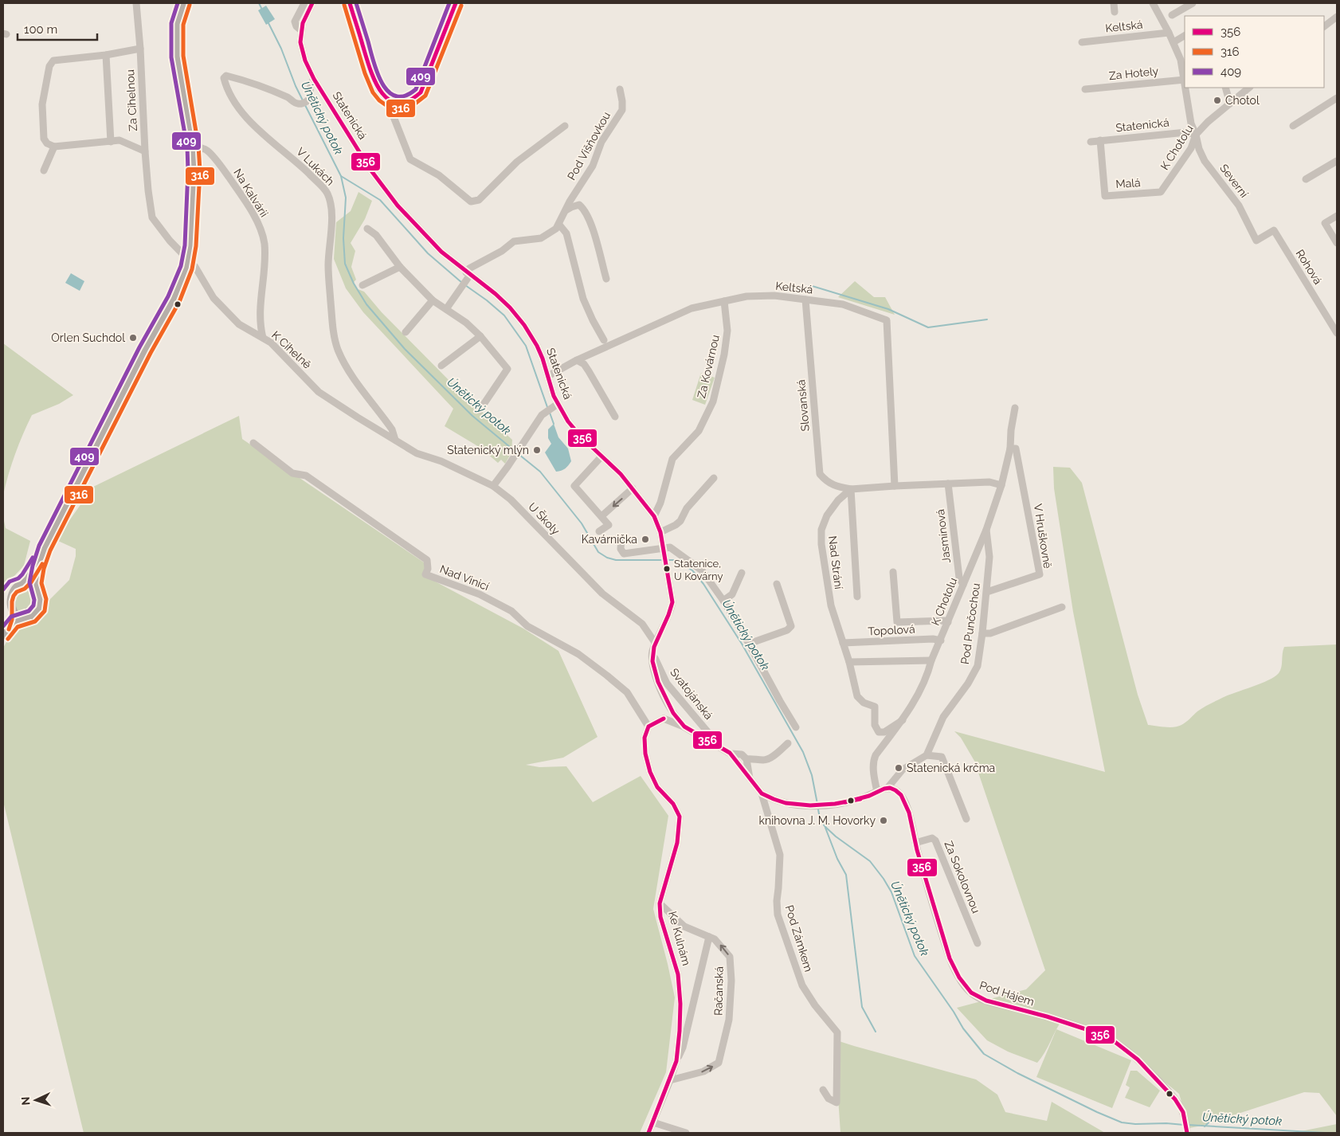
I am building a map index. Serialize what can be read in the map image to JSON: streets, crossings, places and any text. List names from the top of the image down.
{
  "streets": {
    "street": [
      "Keltská",
      "Za Hotely",
      "Za Cihelnou",
      "Statenická",
      "Pod Višňovkou",
      "K Chotolu",
      "V Lukách",
      "Severní",
      "Malá",
      "Na Kalvárii",
      "Rohová",
      "K Cihelně",
      "Za Kovárnou",
      "Slovanská",
      "U Školy",
      "Jasmínová",
      "V Hruškovně",
      "Nad Strání",
      "Nad Vinicí",
      "Pod Punčochou",
      "Topolová",
      "Svatojánská",
      "Za Sokolovnou",
      "Ke Kulnám",
      "Pod Zámkem",
      "Račanská",
      "Pod Hájem"
    ]
  },
  "crossings": [
    ["Keltská", "Statenická"],
    ["Keltská", "Severní"],
    ["Keltská", "Za Kovárnou"],
    ["Keltská", "Slovanská"],
    ["Za Hotely", "Severní"],
    ["Za Cihelnou", "K Cihelně"],
    ["Statenická", "Pod Višňovkou"],
    ["Statenická", "K Chotolu"],
    ["Statenická", "V Lukách"],
    ["Statenická", "Severní"],
    ["Statenická", "Malá"],
    ["Statenická", "Za Kovárnou"],
    ["Statenická", "U Školy"],
    ["Statenická", "Svatojánská"],
    ["Statenická", "Pod Zámkem"],
    ["K Chotolu", "Severní"],
    ["K Chotolu", "Malá"],
    ["K Chotolu", "Jasmínová"],
    ["K Chotolu", "V Hruškovně"],
    ["K Chotolu", "Nad Strání"],
    ["K Chotolu", "Pod Punčochou"],
    ["K Chotolu", "Topolová"],
    ["V Lukách", "K Cihelně"],
    ["V Lukách", "U Školy"],
    ["Severní", "Rohová"],
    ["Na Kalvárii", "K Cihelně"],
    ["K Cihelně", "U Školy"],
    ["Slovanská", "Nad Strání"],
    ["V Hruškovně", "Pod Punčochou"],
    ["Nad Strání", "Topolová"],
    ["Nad Vinicí", "Ke Kulnám"],
    ["Za Sokolovnou", "Pod Hájem"],
    ["Ke Kulnám", "Račanská"]
  ],
  "water": ["Únětický potok"],
  "places": [
    "Chotol",
    "Orlen Suchdol",
    "Statenický mlýn",
    "Kavárnička",
    "Statenice, U Kovárny",
    "Statenická krčma",
    "knihovna J. M. Hovorky"
  ],
  "lines": ["transit line 356", "transit line 409", "transit line 316"],
  "legend": ["356", "316", "409"],
  "scale_bar": "100 m",
  "north": "left"
}
